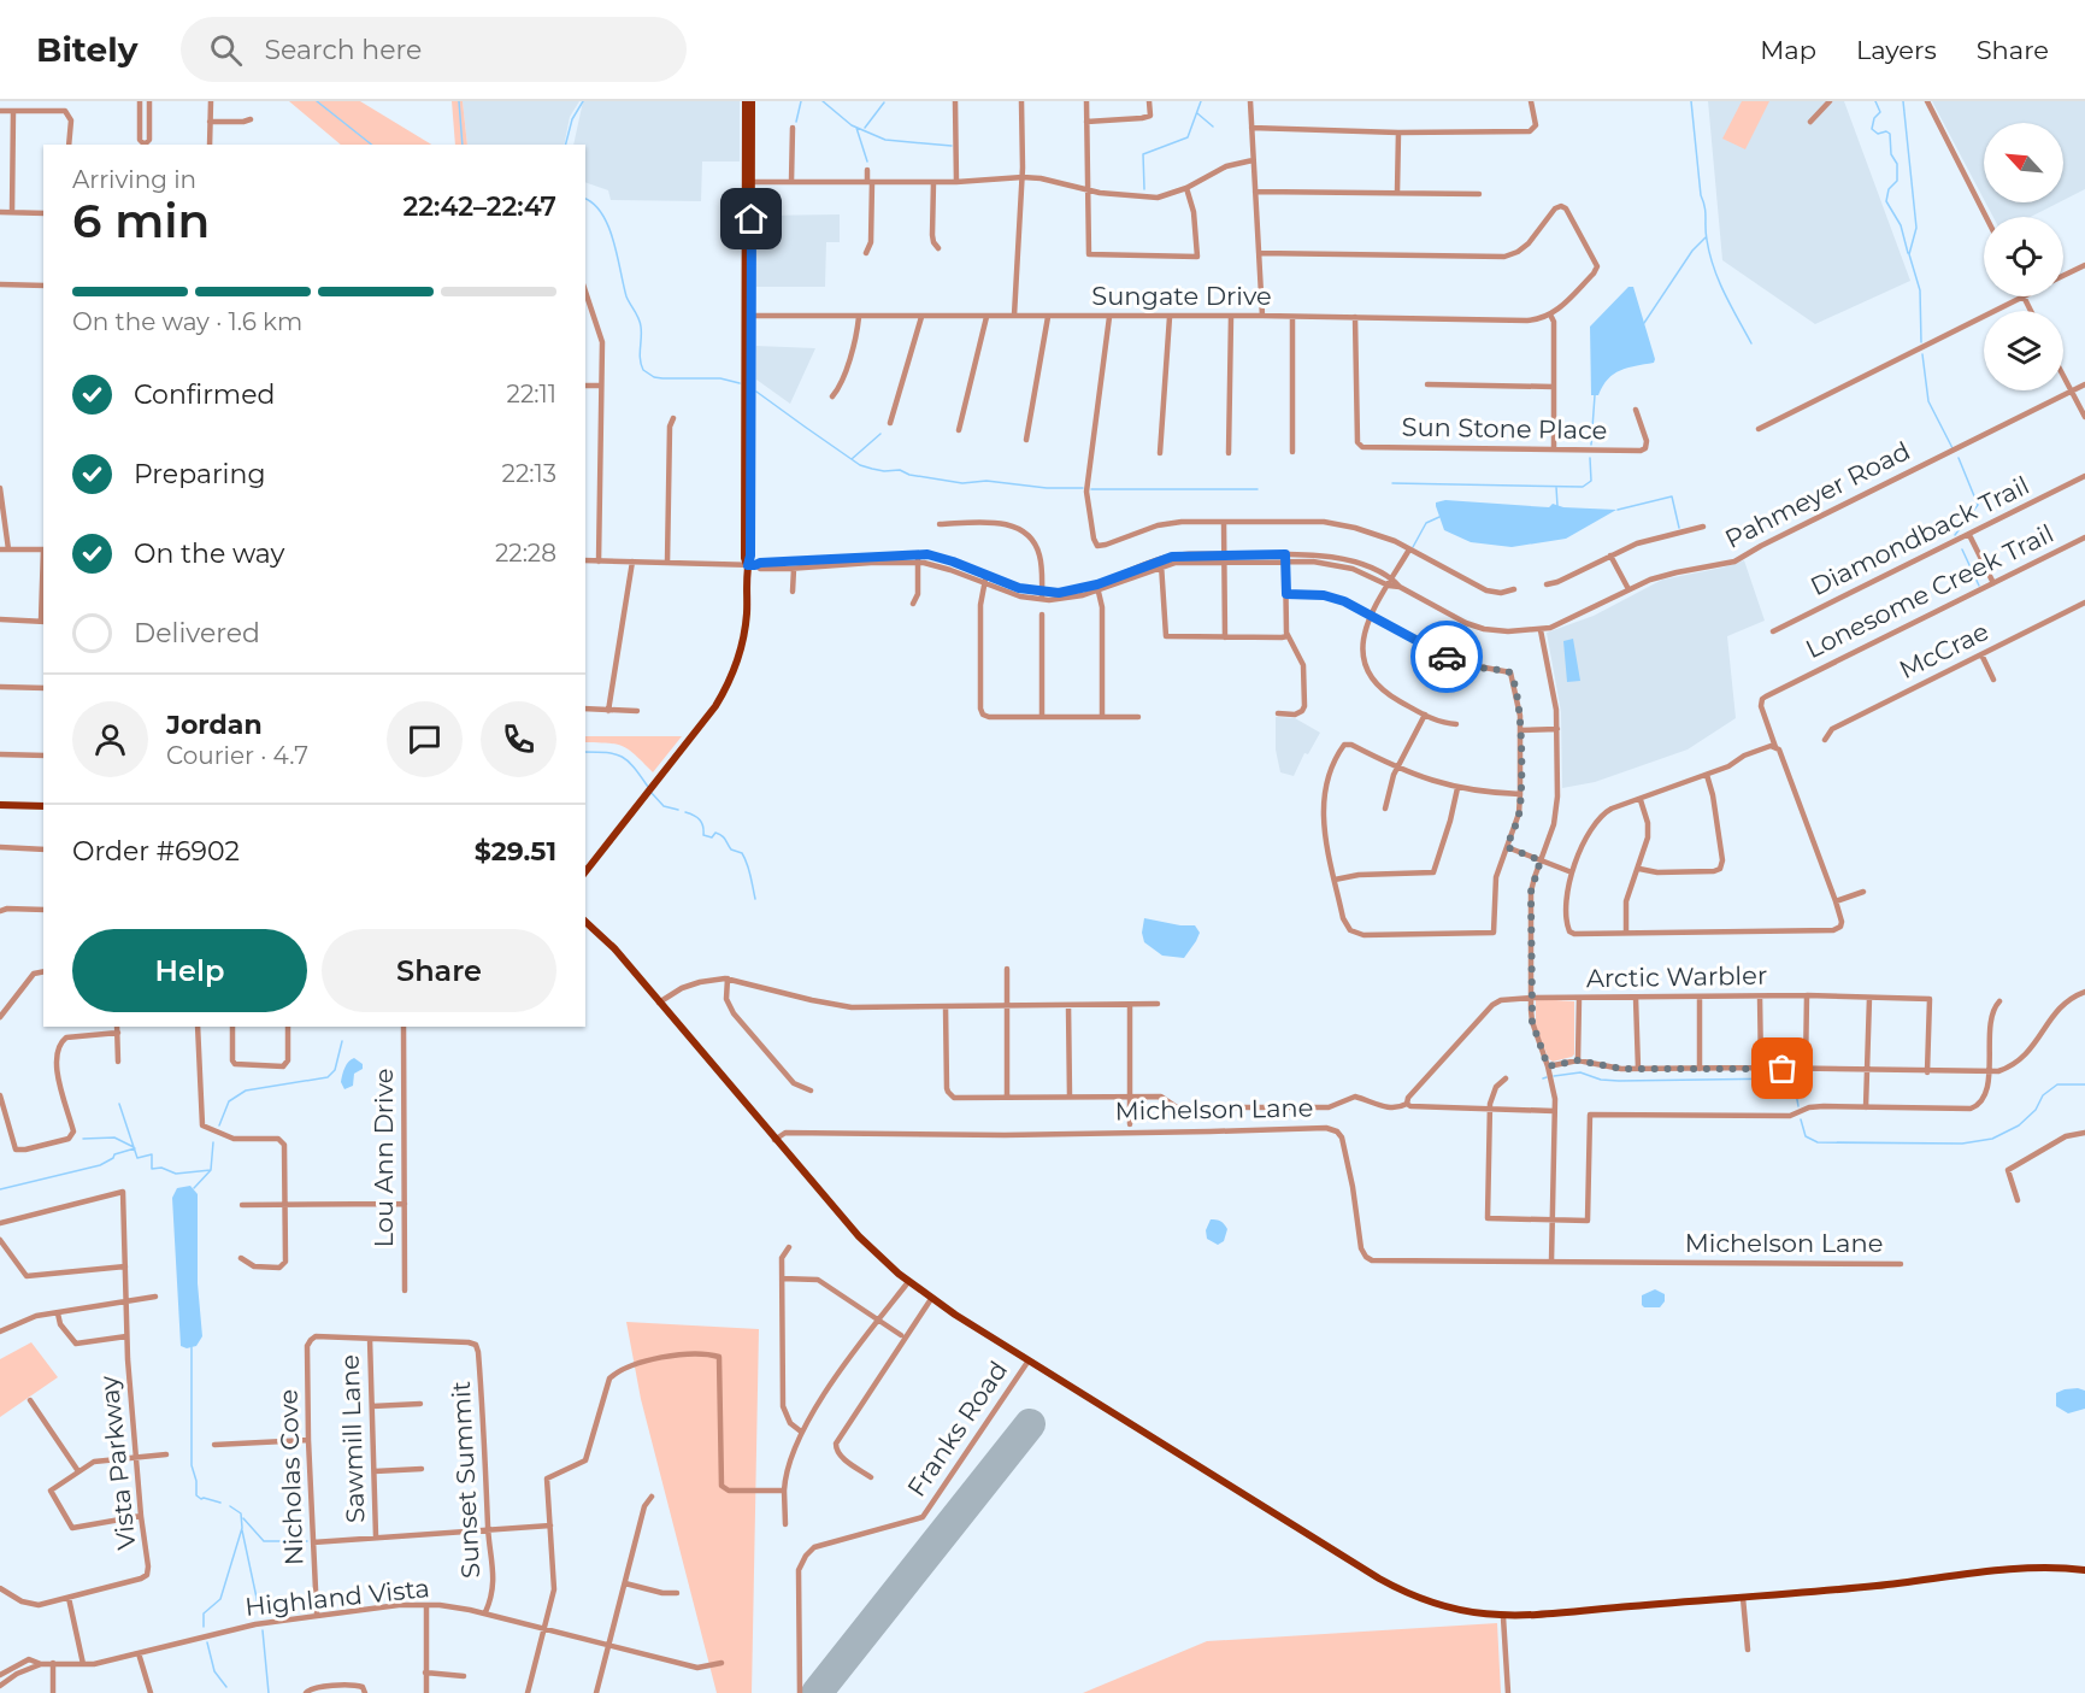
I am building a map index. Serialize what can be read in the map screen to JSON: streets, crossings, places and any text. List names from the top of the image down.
{
  "streets": {
    "street": [
      "Sungate Drive",
      "Sun Stone Place",
      "Pahmeyer Road",
      "Diamondback Trail",
      "Lonesome Creek Trail",
      "McCrae",
      "Arctic Warbler",
      "Michelson Lane",
      "Lou Ann Drive",
      "Franks Road",
      "Sawmill Lane",
      "Vista Parkway",
      "Nicholas Cove",
      "Sunset Summit",
      "Highland Vista"
    ]
  },
  "crossings": [
    ["Sungate Drive", "Sun Stone Place"],
    ["Sawmill Lane", "Nicholas Cove"],
    ["Sawmill Lane", "Sunset Summit"],
    ["Nicholas Cove", "Sunset Summit"],
    ["Nicholas Cove", "Highland Vista"],
    ["Sunset Summit", "Highland Vista"]
  ],
  "north": "top left",
  "page": {
    "header": "Bitely",
    "search": "Search here",
    "nav": ["Map", "Layers", "Share"],
    "heading": ["6 min", "Arriving in", "22:42–22:47"],
    "panel": [
      "Jordan",
      "Courier · 4.7",
      "Order #6902",
      "$29.51"
    ],
    "bar": "On the way · 1.6 km",
    "list": [
      ["Confirmed", "22:11"],
      ["Preparing", "22:13"],
      ["On the way", "22:28"],
      "Delivered"
    ],
    "buttons": ["Help", "Share"]
  }
}
